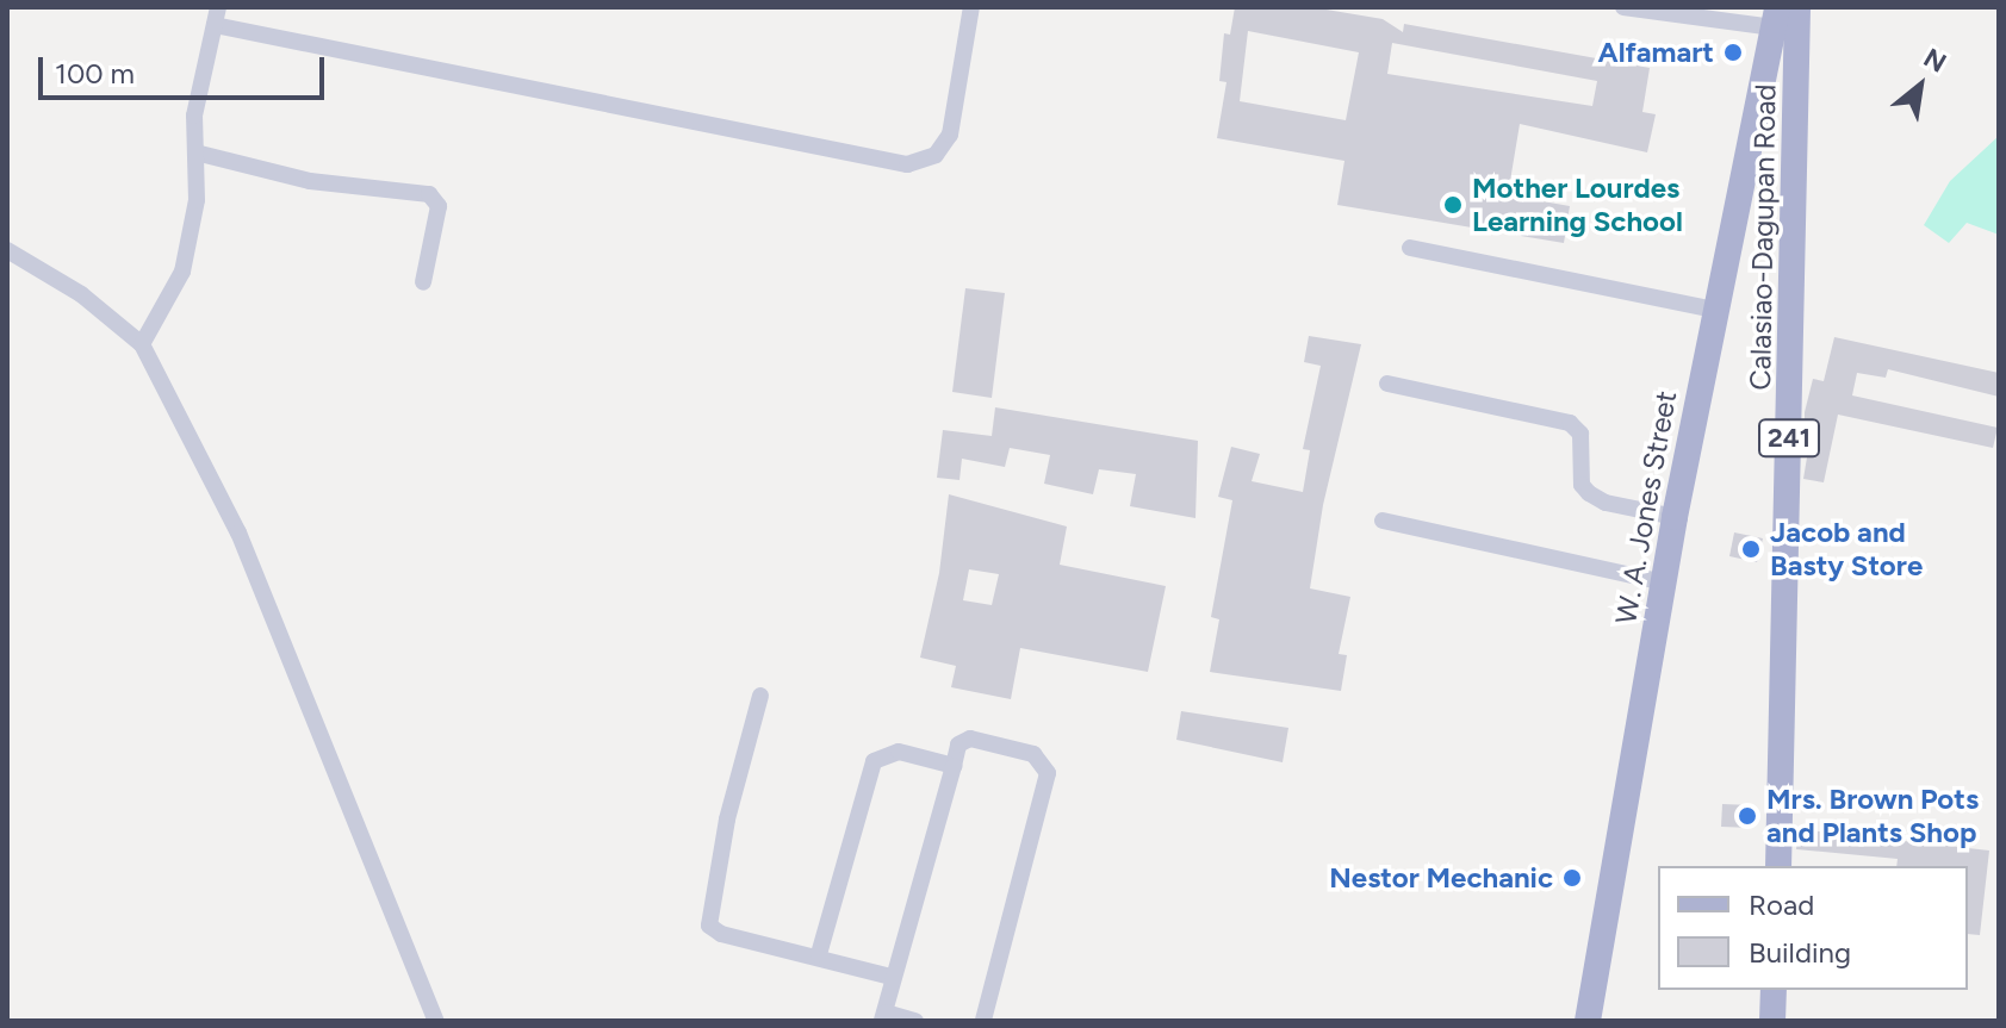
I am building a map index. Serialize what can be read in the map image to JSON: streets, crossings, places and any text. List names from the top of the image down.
{
  "streets": {
    "main road": ["Calasiao-Dagupan Road", "241", "W. A. Jones Street"]
  },
  "places": [
    "Alfamart",
    "Mother Lourdes Learning School",
    "Jacob and Basty Store",
    "Mrs. Brown Pots and Plants Shop",
    "Nestor Mechanic"
  ],
  "legend": ["Road", "Building"],
  "scale_bar": "100 m",
  "north": "top right"
}
